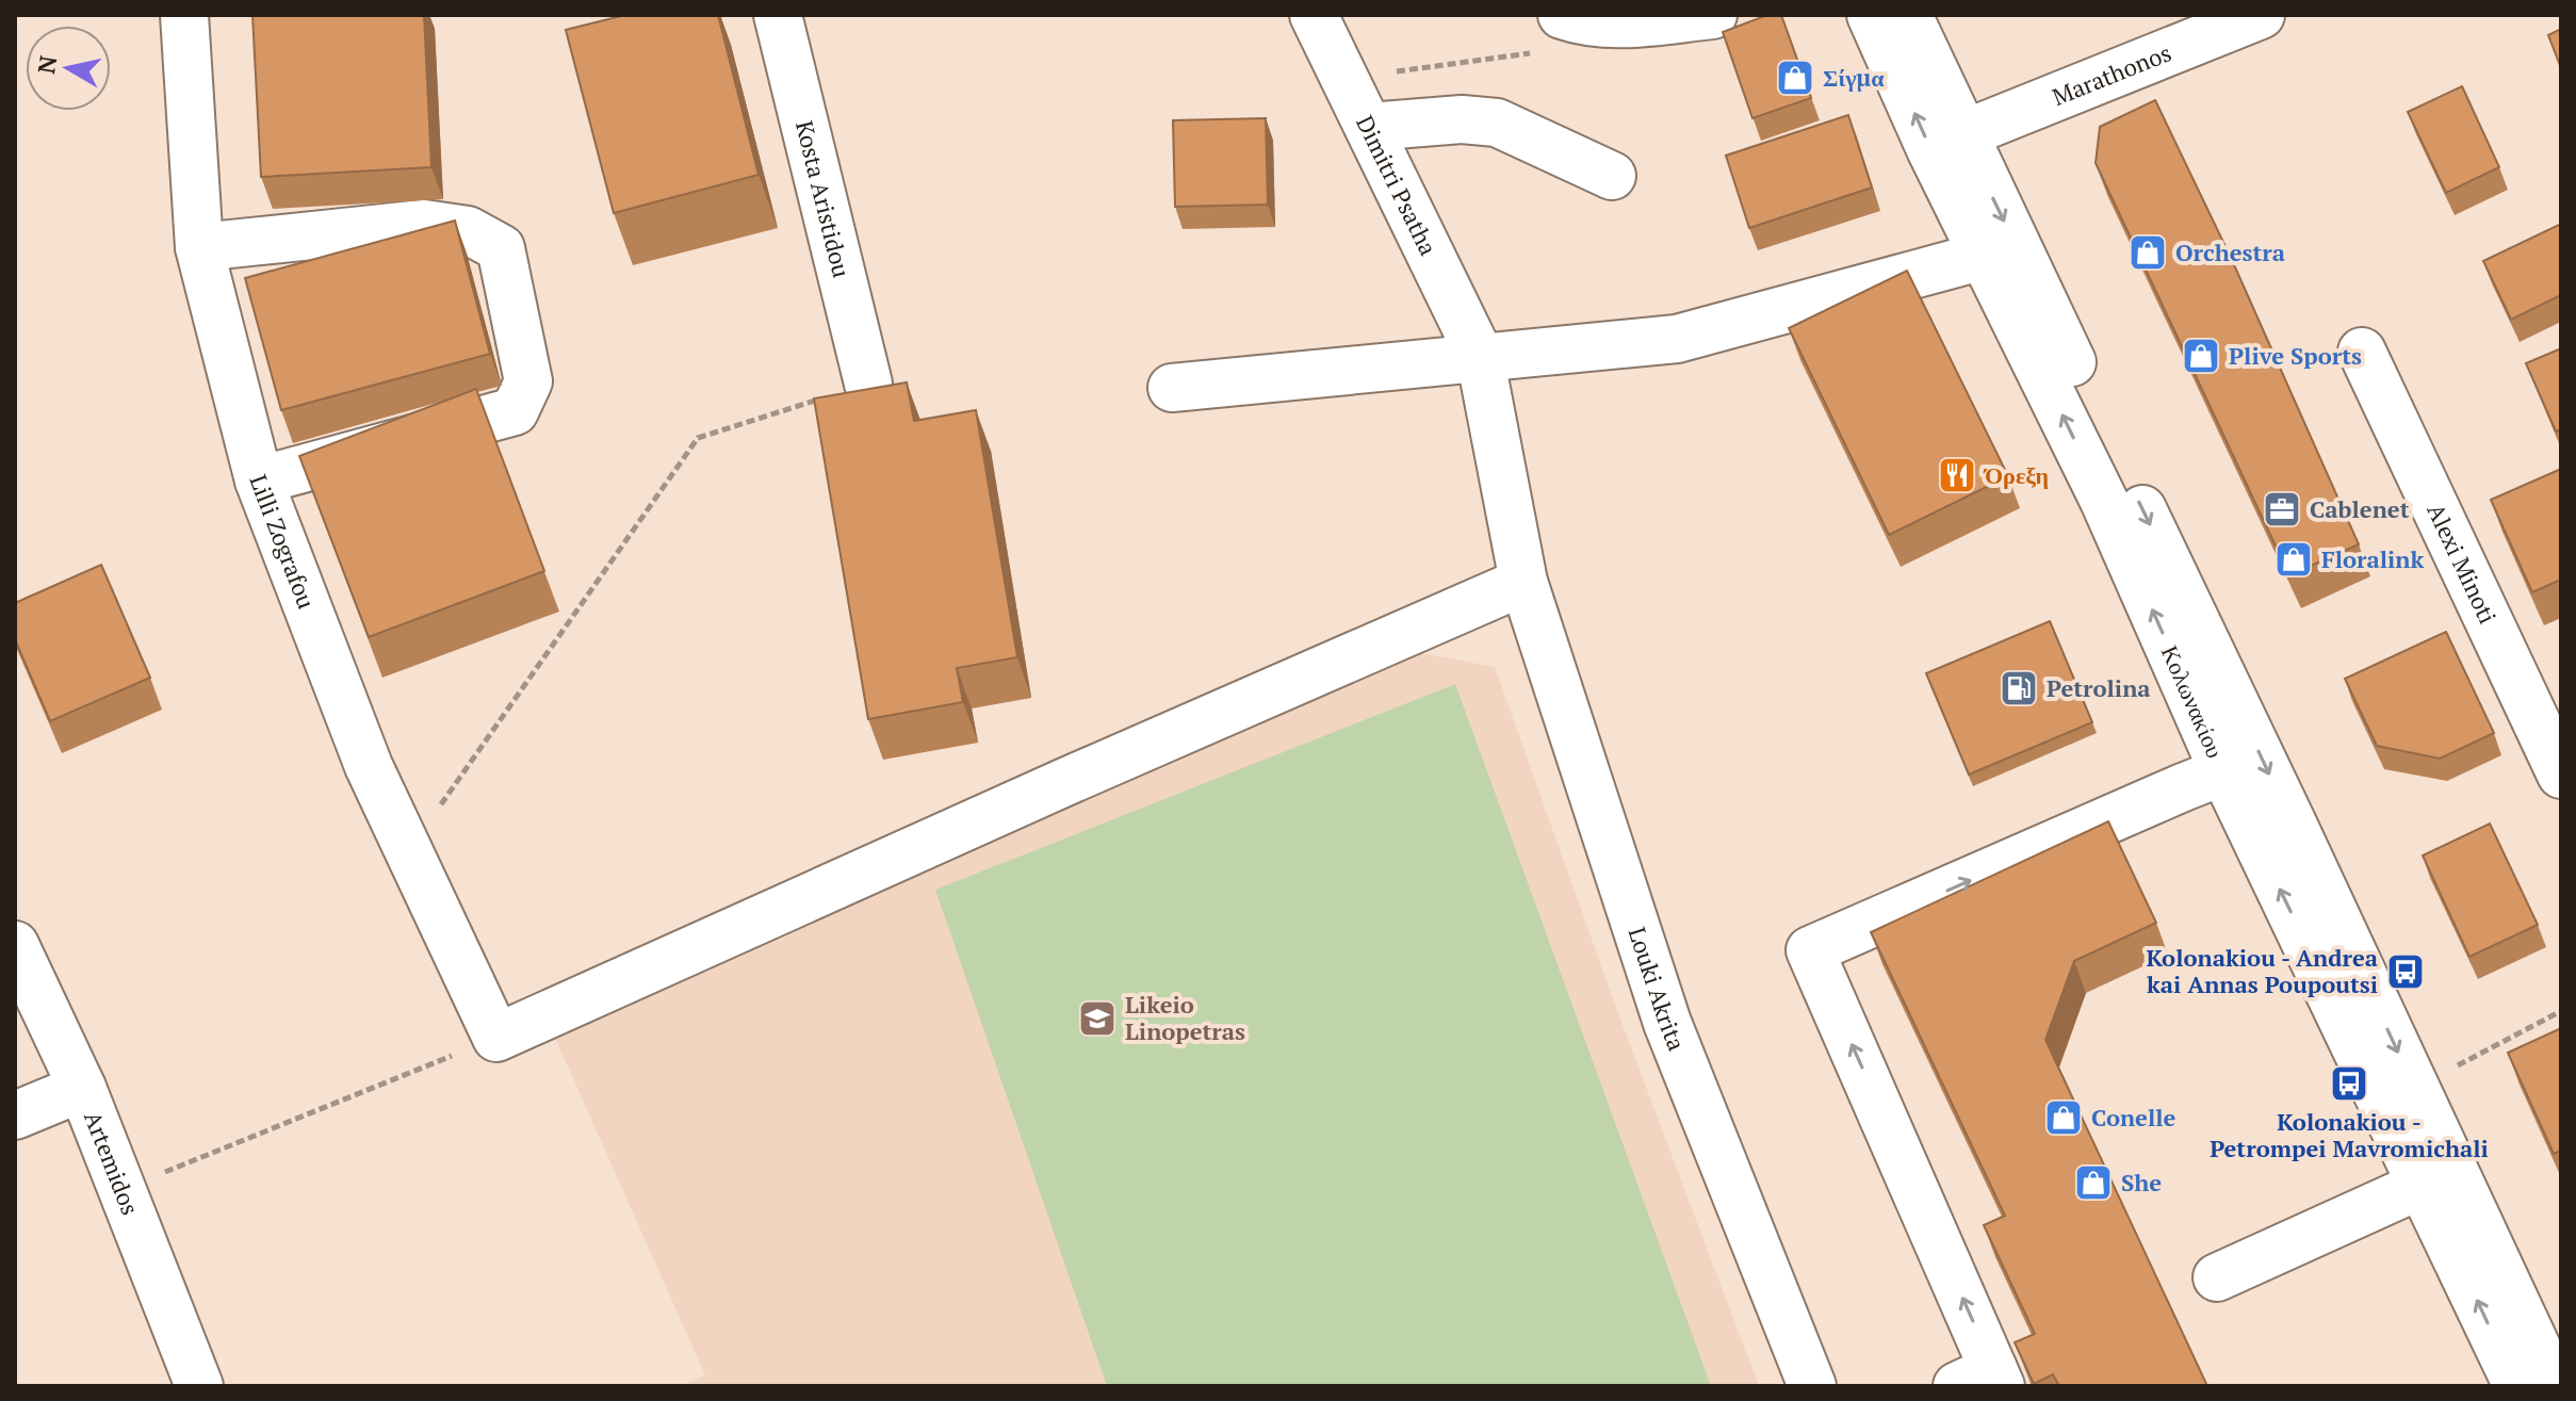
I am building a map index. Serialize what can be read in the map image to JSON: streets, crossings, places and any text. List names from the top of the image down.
{
  "streets": {
    "street": [
      "Marathonos",
      "Dimitri Psatha",
      "Kosta Aristidou",
      "Lilli Zografou",
      "Alexi Minoti",
      "Κολωνακίου",
      "Louki Akrita",
      "Artemidos"
    ]
  },
  "crossings": [
    ["Marathonos", "Κολωνακίου"],
    ["Dimitri Psatha", "Louki Akrita"]
  ],
  "places": {
    "shop": [
      "Σίγμα",
      "Orchestra",
      "Plive Sports",
      "Floralink",
      "Conelle",
      "She"
    ],
    "restaurant": ["Όρεξη"],
    "office": ["Cablenet"],
    "fuel station": ["Petrolina"],
    "bus stop": ["Kolonakiou - Andrea kai Annas Poupoutsi", "Kolonakiou - Petrompei Mavromichali"],
    "school or university": ["Likeio Linopetras"]
  },
  "north": "left"
}
